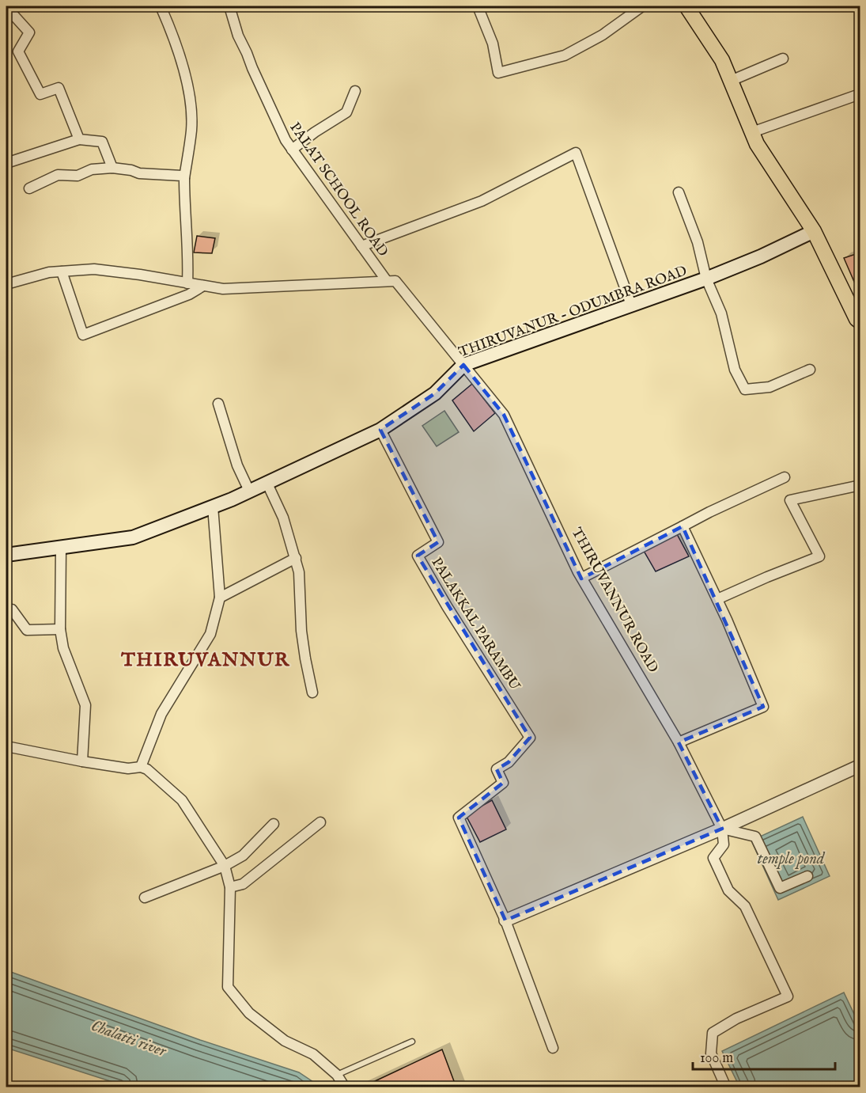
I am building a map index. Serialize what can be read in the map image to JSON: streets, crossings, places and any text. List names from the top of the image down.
{
  "streets": {
    "main road": ["THIRUVANUR - ODUMBRA ROAD"],
    "street": ["PALAT SCHOOL ROAD", "THIRUVANNUR ROAD", "PALAKKAL PARAMBU"]
  },
  "crossings": [
    ["PALAT SCHOOL ROAD", "THIRUVANNUR ROAD"],
    ["THIRUVANUR - ODUMBRA ROAD", "THIRUVANNUR ROAD"],
    ["THIRUVANUR - ODUMBRA ROAD", "PALAKKAL PARAMBU"]
  ],
  "districts": ["THIRUVANNUR"],
  "water": ["temple pond", "Chalatti river"],
  "scale_bar": "100 m"
}
